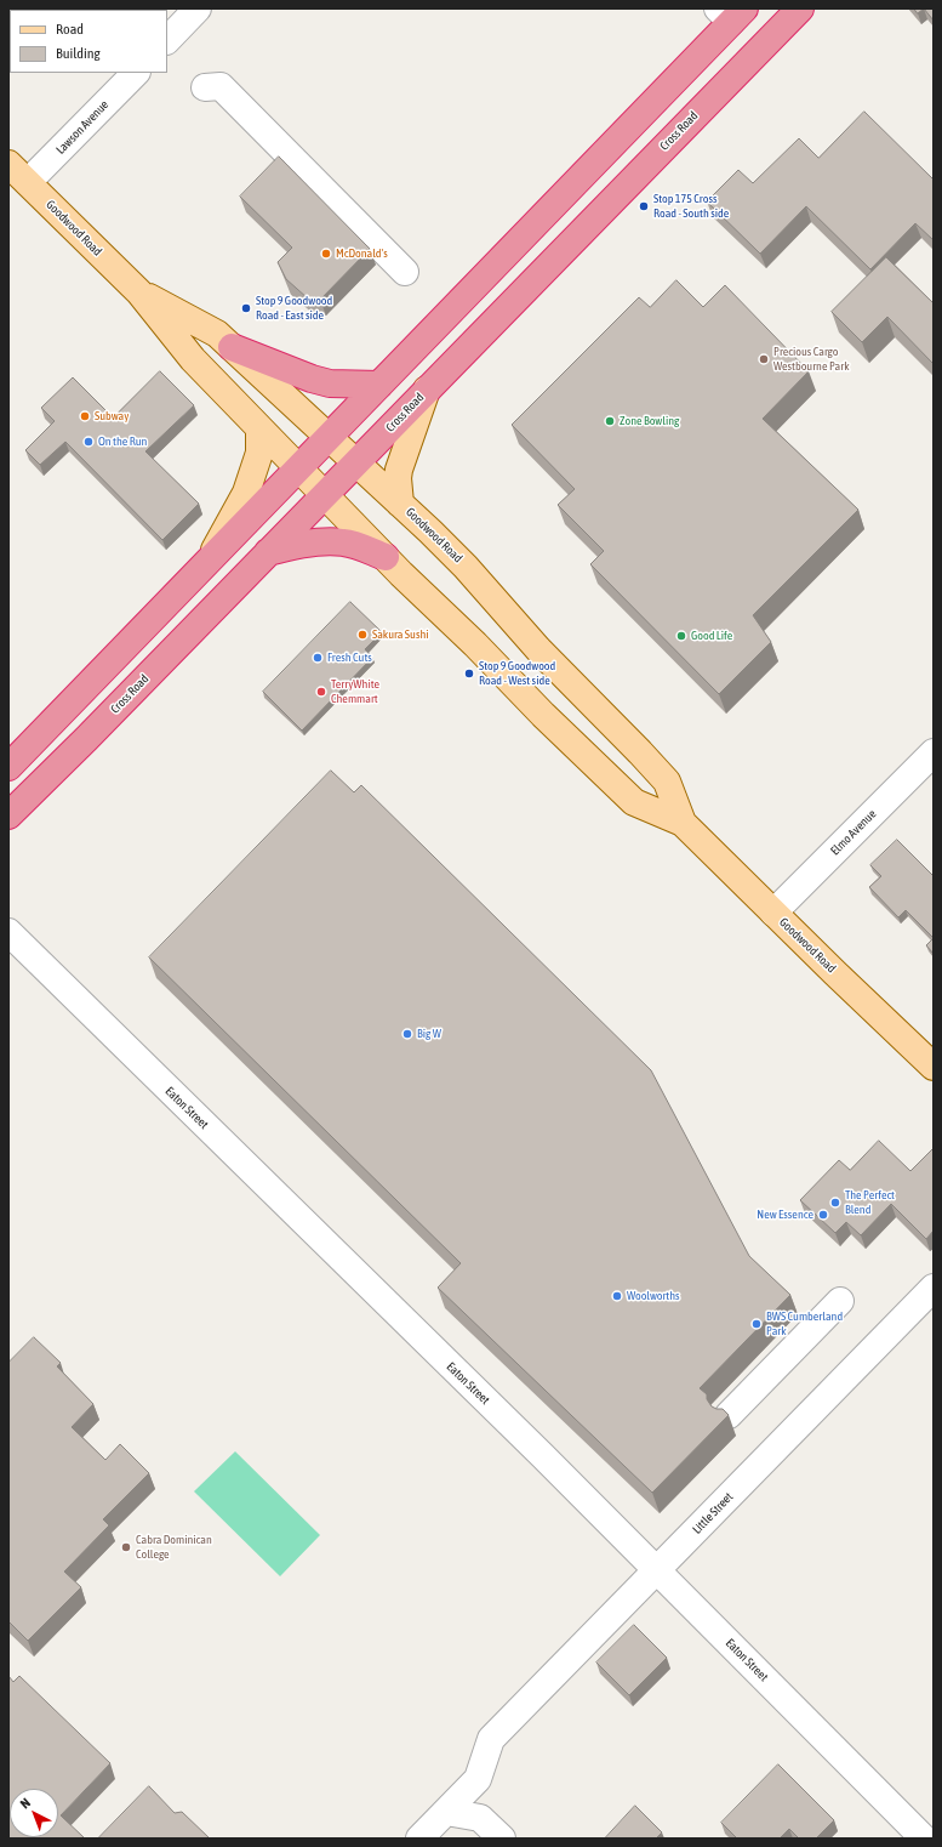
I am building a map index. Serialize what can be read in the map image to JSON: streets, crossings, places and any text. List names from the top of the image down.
{
  "streets": {
    "highway": ["Cross Road"],
    "main road": ["Goodwood Road"],
    "street": [
      "Lawson Avenue",
      "Elmo Avenue",
      "Eaton Street",
      "Little Street"
    ]
  },
  "crossings": [
    ["Lawson Avenue", "Goodwood Road"],
    ["Cross Road", "Goodwood Road"],
    ["Goodwood Road", "Elmo Avenue"],
    ["Eaton Street", "Little Street"]
  ],
  "places": [
    "Stop 175 Cross Road - South side",
    "McDonald's",
    "Stop 9 Goodwood Road - East side",
    "Precious Cargo Westbourne Park",
    "Subway",
    "Zone Bowling",
    "On the Run",
    "Sakura Sushi",
    "Good Life",
    "Fresh Cuts",
    "Stop 9 Goodwood Road - West side",
    "TerryWhite Chemmart",
    "Big W",
    "The Perfect Blend",
    "New Essence",
    "Woolworths",
    "BWS Cumberland Park",
    "Cabra Dominican College"
  ],
  "legend": ["Road", "Building"],
  "north": "top left"
}
